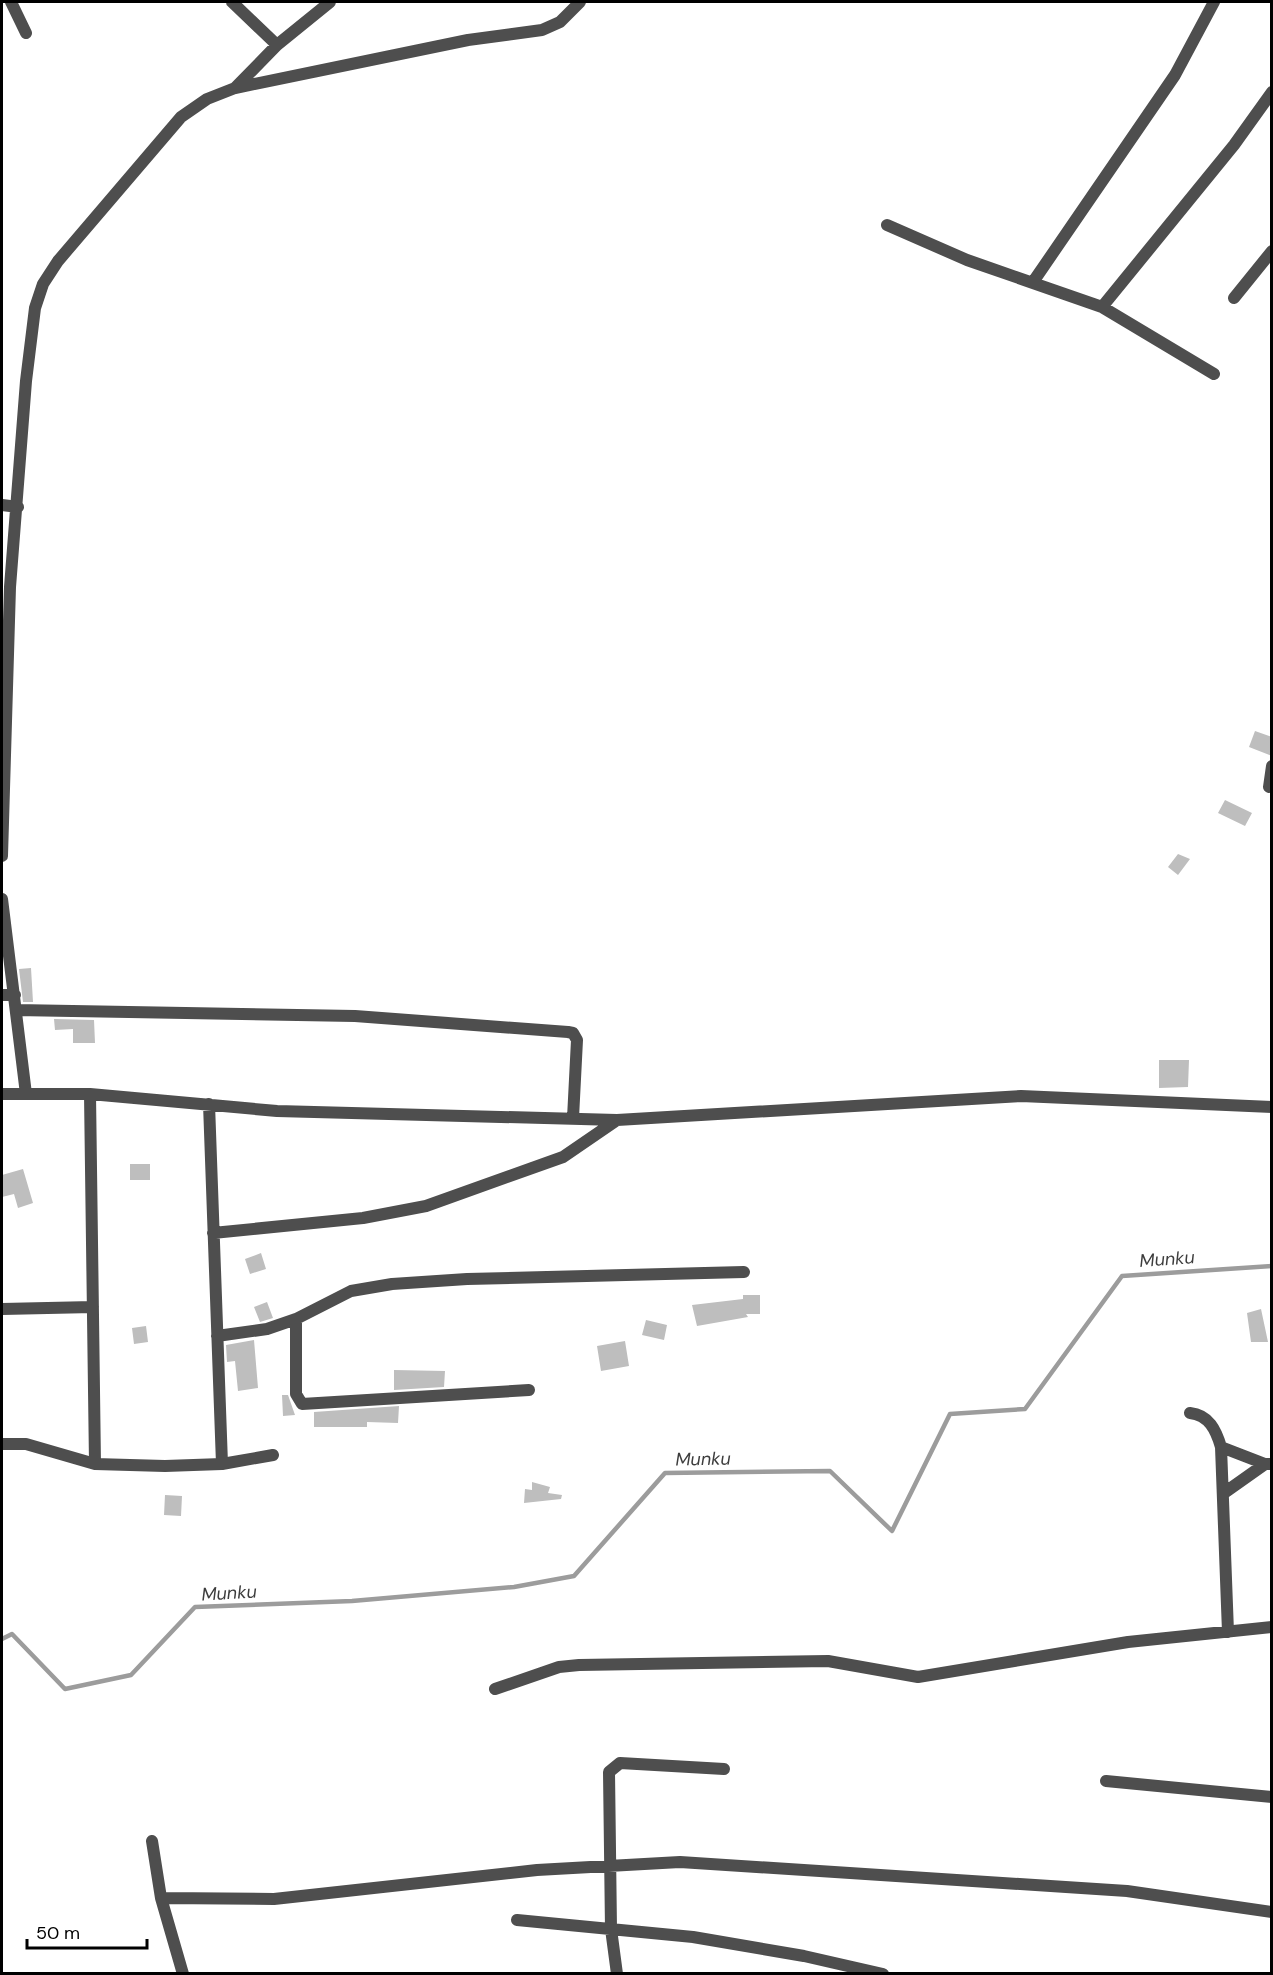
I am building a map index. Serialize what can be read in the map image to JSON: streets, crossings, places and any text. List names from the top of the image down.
{
  "water": ["Munku"],
  "scale_bar": "50 m"
}
